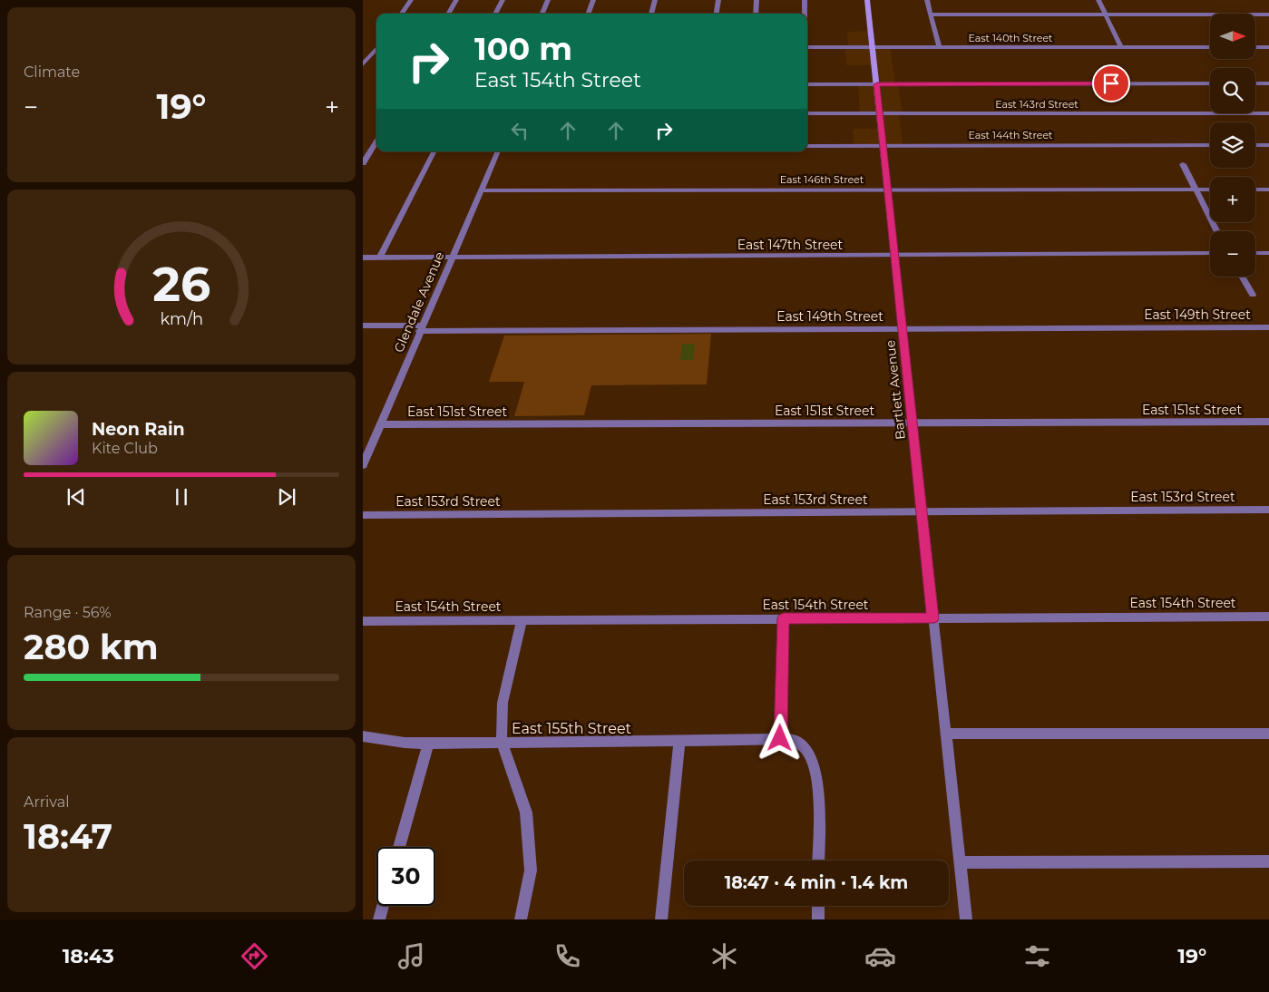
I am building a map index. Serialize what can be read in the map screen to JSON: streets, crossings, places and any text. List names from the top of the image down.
{
  "streets": {
    "street": [
      "East 140th Street",
      "East 143rd Street",
      "East 144th Street",
      "East 146th Street",
      "East 147th Street",
      "Glendale Avenue",
      "East 149th Street",
      "Bartlett Avenue",
      "East 151st Street",
      "East 153rd Street",
      "East 154th Street",
      "East 155th Street"
    ]
  },
  "crossings": [
    ["East 140th Street", "Bartlett Avenue"],
    ["East 143rd Street", "Bartlett Avenue"],
    ["East 144th Street", "Bartlett Avenue"],
    ["East 146th Street", "Glendale Avenue"],
    ["East 146th Street", "Bartlett Avenue"],
    ["East 147th Street", "Glendale Avenue"],
    ["East 147th Street", "Bartlett Avenue"],
    ["Glendale Avenue", "East 149th Street"],
    ["Glendale Avenue", "East 151st Street"],
    ["East 149th Street", "Bartlett Avenue"],
    ["Bartlett Avenue", "East 151st Street"],
    ["Bartlett Avenue", "East 153rd Street"],
    ["Bartlett Avenue", "East 154th Street"]
  ],
  "north": "right",
  "page": {
    "tile": [
      "Climate",
      ["Range · 56%", "280 km"],
      ["Arrival", "18:47"]
    ],
    "map_buttons": ["+", "−"],
    "turn": ["100 m", "East 154th Street"],
    "heat": ["−", "19°", "+"],
    "song": ["Neon Rain", "Kite Club"],
    "limit": "30",
    "trip": "18:47 · 4 min · 1.4 km",
    "tabs": ["18:43", "19°"],
    "gauge": ["26", "km/h"]
  }
}
